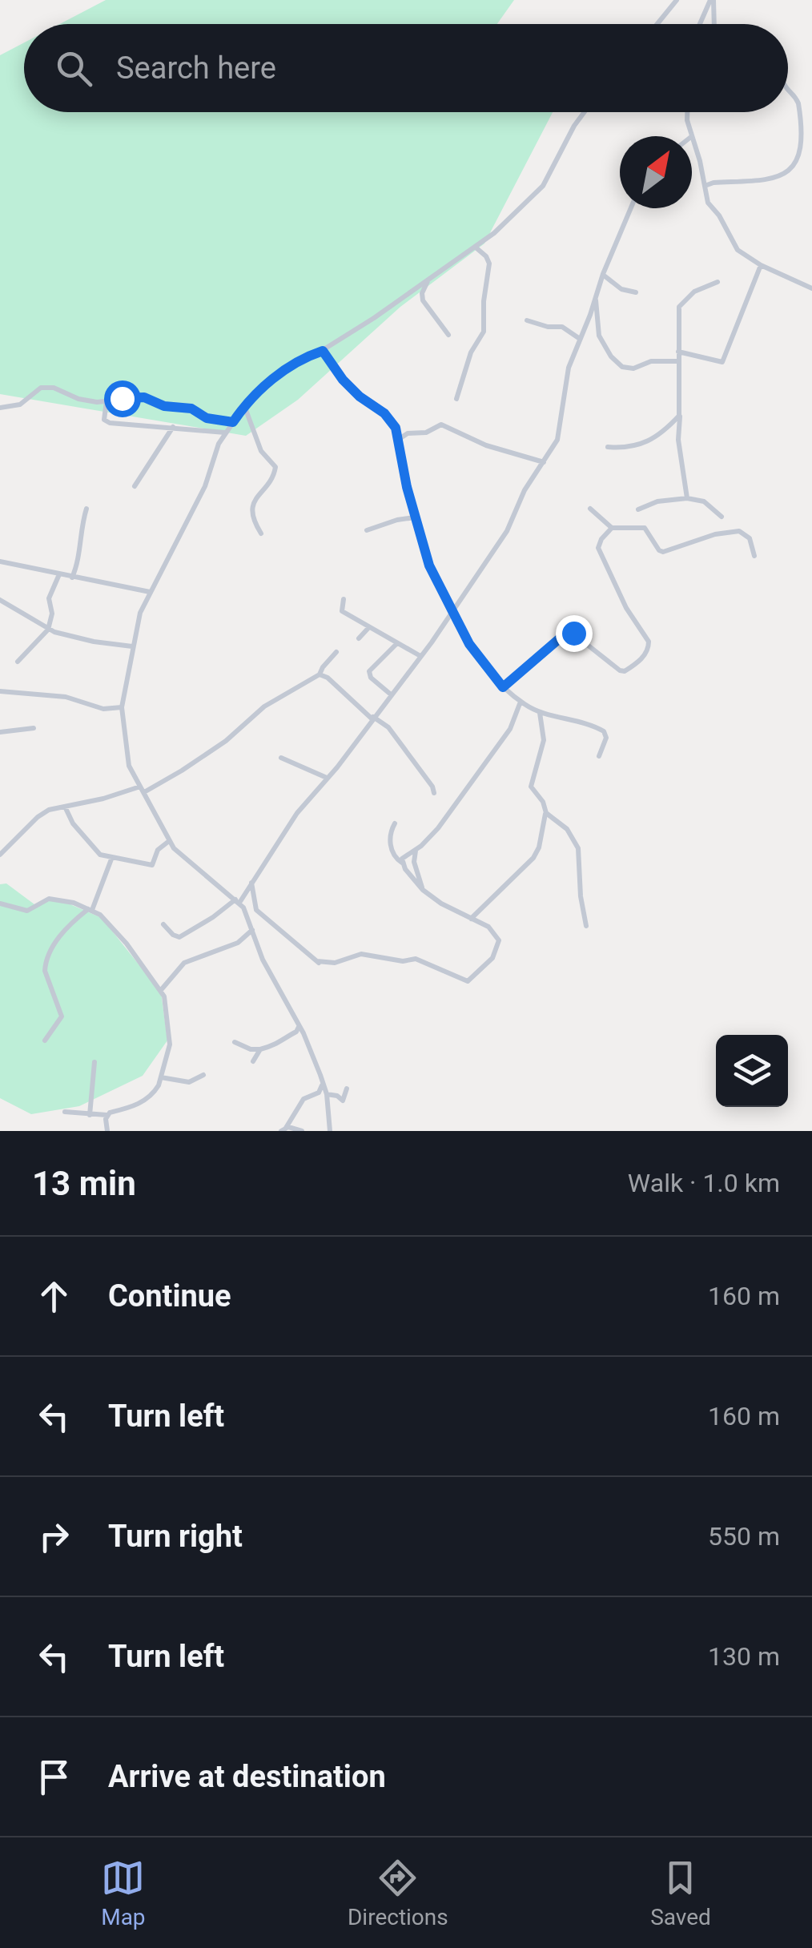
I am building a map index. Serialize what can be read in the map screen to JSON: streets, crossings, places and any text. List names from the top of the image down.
{
  "north": "top right",
  "page": {
    "search": "Search here",
    "heading": ["13 min", "Walk · 1.0 km"],
    "list": [
      ["Continue", "160 m"],
      ["Turn left", "160 m"],
      ["Turn right", "550 m"],
      ["Turn left", "130 m"],
      "Arrive at destination"
    ],
    "nav": ["Map", "Directions", "Saved"]
  }
}
